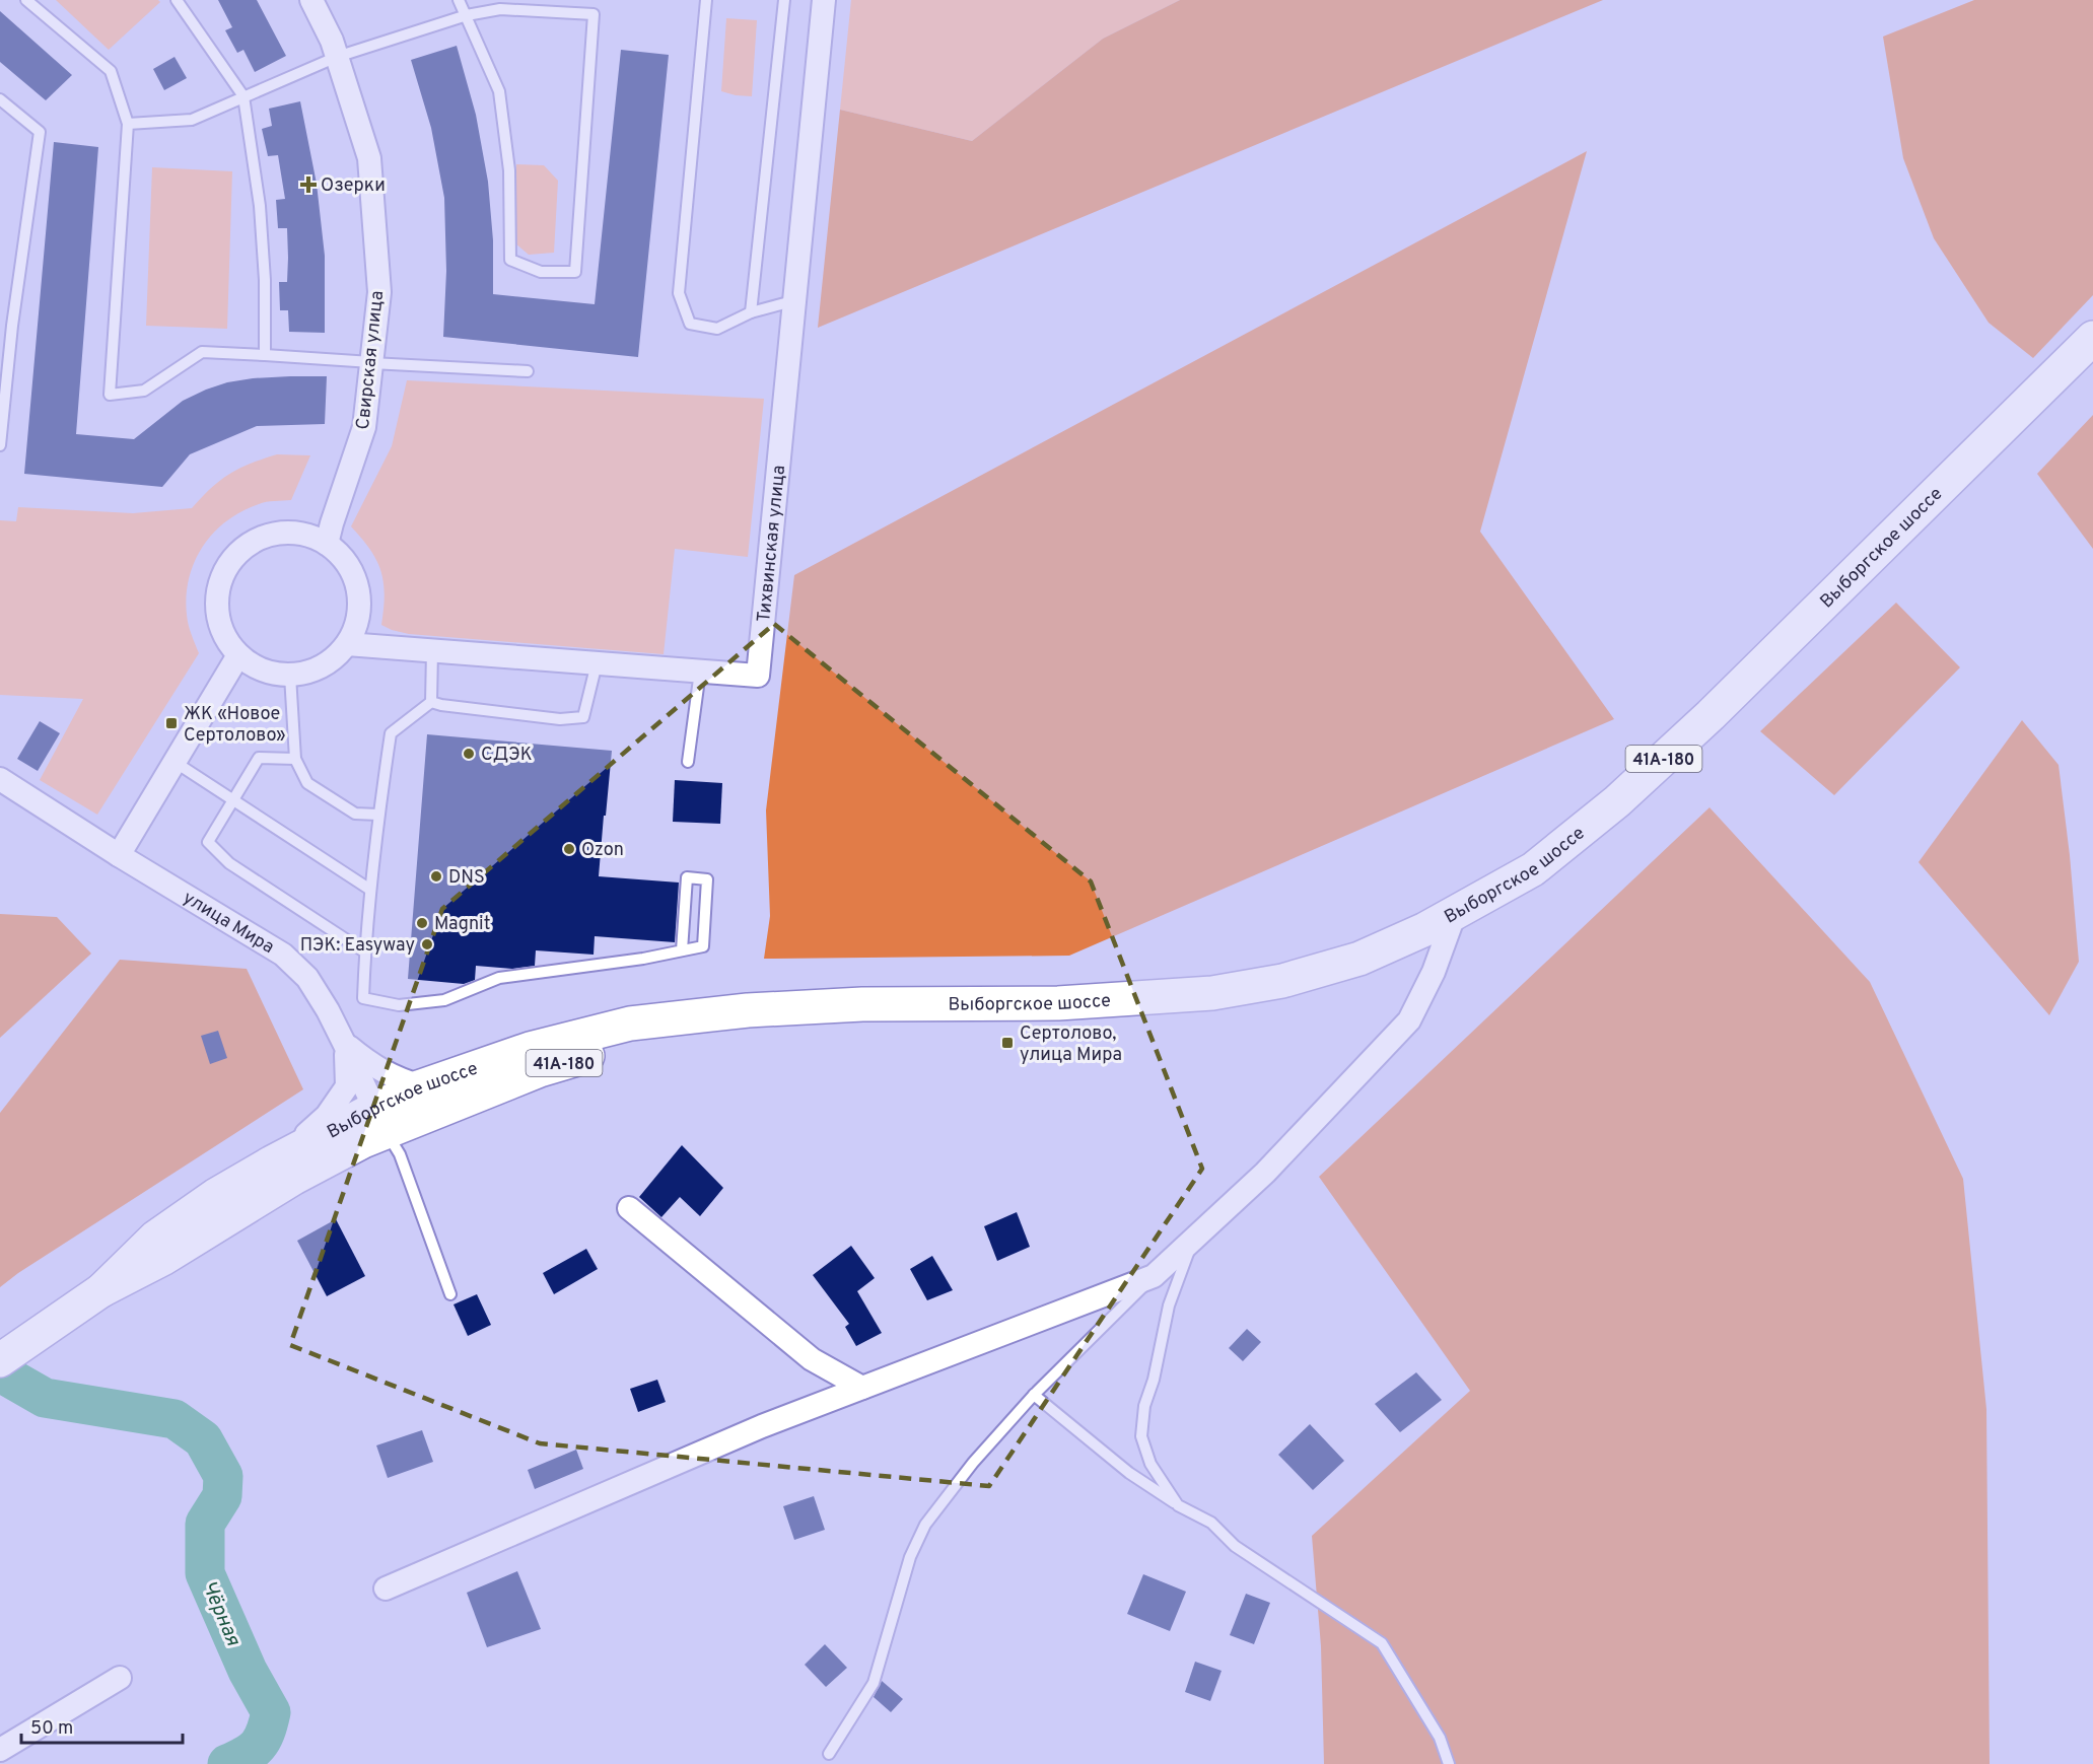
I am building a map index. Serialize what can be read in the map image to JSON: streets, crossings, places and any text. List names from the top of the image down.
{
  "streets": {
    "main road": ["Выборгское шоссе", "41А-180"],
    "street": ["Свирская улица", "Тихвинская улица", "улица Мира"]
  },
  "crossings": [
    ["Свирская улица", "Тихвинская улица"],
    ["Выборгское шоссе", "улица Мира"]
  ],
  "water": ["Чёрная"],
  "places": {
    "health": ["Озерки"],
    "transit": ["ЖК «Новое Сертолово»", "Сертолово, улица Мира"],
    "other": [
      "СДЭК",
      "Ozon",
      "DNS",
      "Magnit",
      "ПЭК: Easyway"
    ]
  },
  "scale_bar": "50 m"
}
